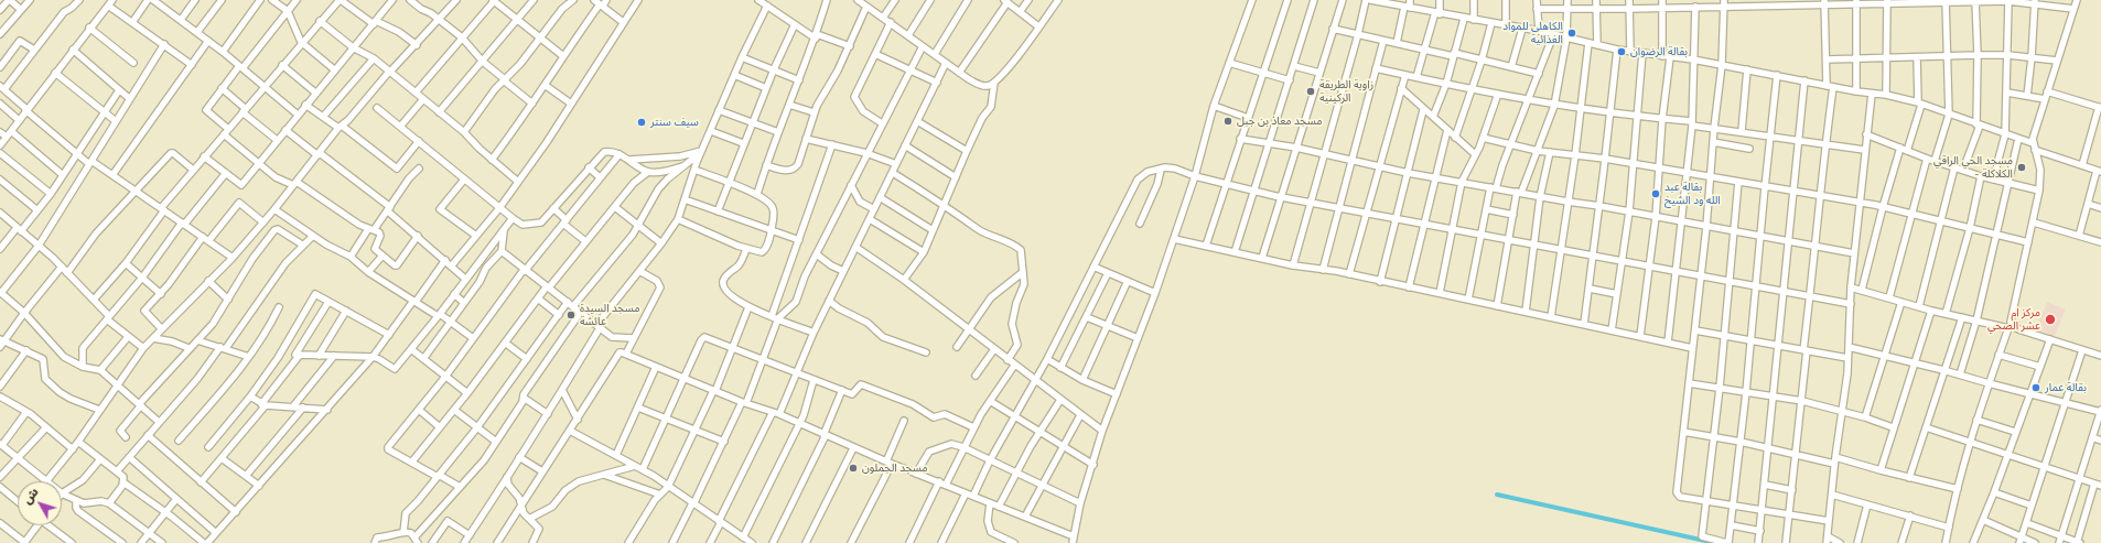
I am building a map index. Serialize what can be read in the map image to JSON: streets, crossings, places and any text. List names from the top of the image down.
{
  "places": [
    "الكاهلي للمواد الغذائية",
    "بقالة الرضوان",
    "زاوية الطريقة الركينية",
    "مسجد معاذ بن جبل",
    "سيف سنتر",
    "مسجد الحي الراقي - الكلاكلة",
    "بقالة عبد الله ود الشيخ",
    "مسجد السيدة عائشة",
    "مركز ام عشر الصحي",
    "بقالة عمار",
    "مسجد الجملون"
  ],
  "north": "top left"
}
